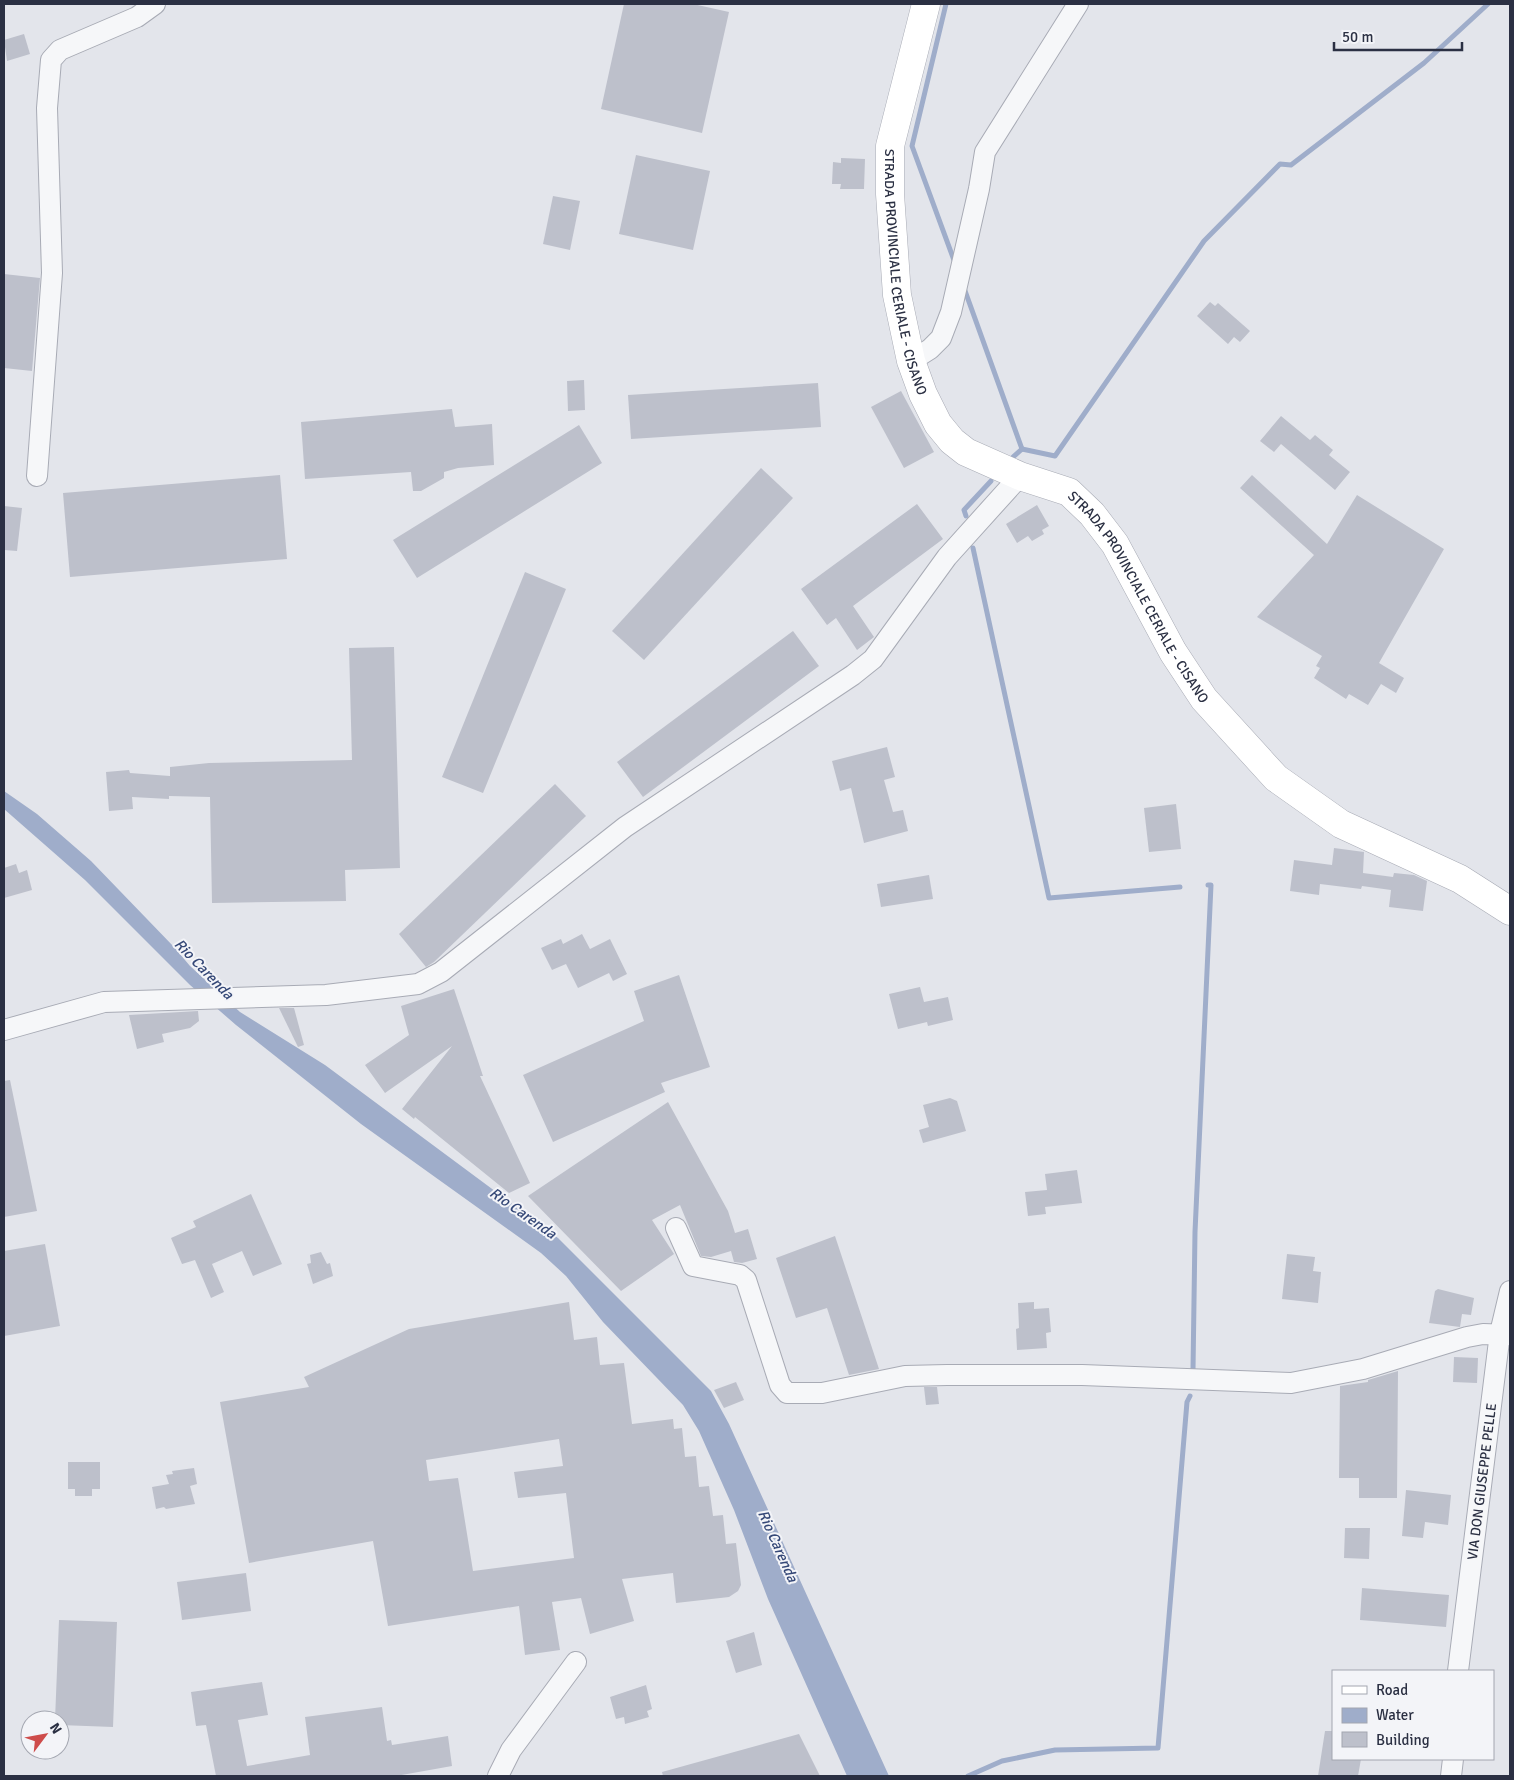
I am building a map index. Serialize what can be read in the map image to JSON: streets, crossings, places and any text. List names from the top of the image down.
{
  "streets": {
    "main road": ["STRADA PROVINCIALE CERIALE - CISANO"],
    "street": ["VIA DON GIUSEPPE PELLE"]
  },
  "water": ["Rio Carenda"],
  "legend": ["Road", "Water", "Building"],
  "scale_bar": "50 m",
  "north": "top right"
}
